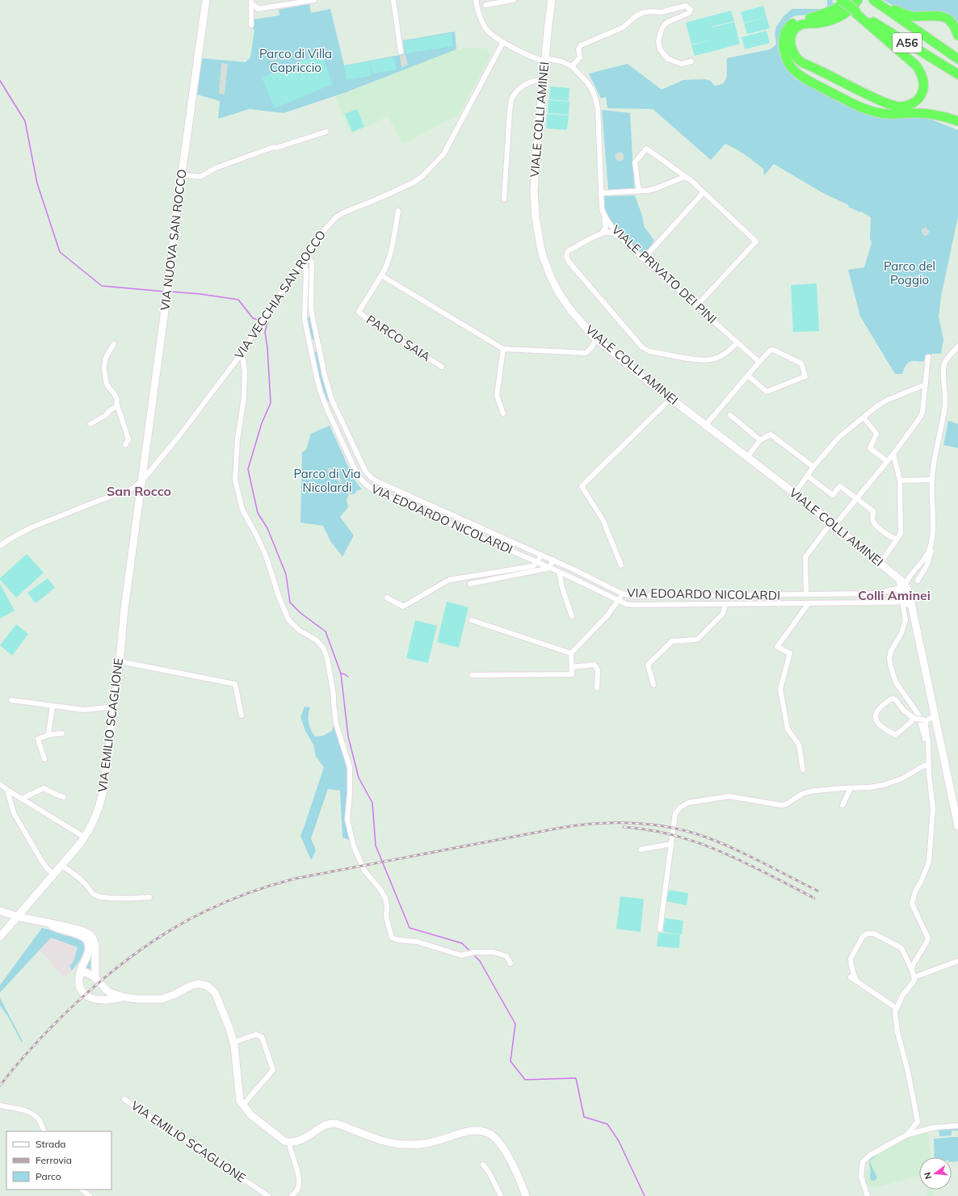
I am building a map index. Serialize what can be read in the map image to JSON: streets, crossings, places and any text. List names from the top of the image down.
{
  "streets": {
    "highway": ["A56"],
    "main road": ["VIALE COLLI AMINEI", "VIA NUOVA SAN ROCCO", "VIA EMILIO SCAGLIONE"],
    "street": [
      "VIALE PRIVATO DEI PINI",
      "VIA VECCHIA SAN ROCCO",
      "PARCO SAIA",
      "VIA EDOARDO NICOLARDI"
    ]
  },
  "crossings": [
    ["VIALE COLLI AMINEI", "VIALE PRIVATO DEI PINI"],
    ["VIALE COLLI AMINEI", "VIA EDOARDO NICOLARDI"],
    ["VIA NUOVA SAN ROCCO", "VIA VECCHIA SAN ROCCO"],
    ["VIA NUOVA SAN ROCCO", "VIA EMILIO SCAGLIONE"],
    ["VIALE PRIVATO DEI PINI", "VIA VECCHIA SAN ROCCO"],
    ["VIA VECCHIA SAN ROCCO", "VIA EDOARDO NICOLARDI"],
    ["VIA VECCHIA SAN ROCCO", "VIA EMILIO SCAGLIONE"]
  ],
  "districts": ["San Rocco", "Colli Aminei"],
  "parks": ["Parco di Villa Capriccio", "Parco del Poggio", "Parco di Via Nicolardi"],
  "legend": ["Strada", "Ferrovia", "Parco"],
  "north": "left"
}
